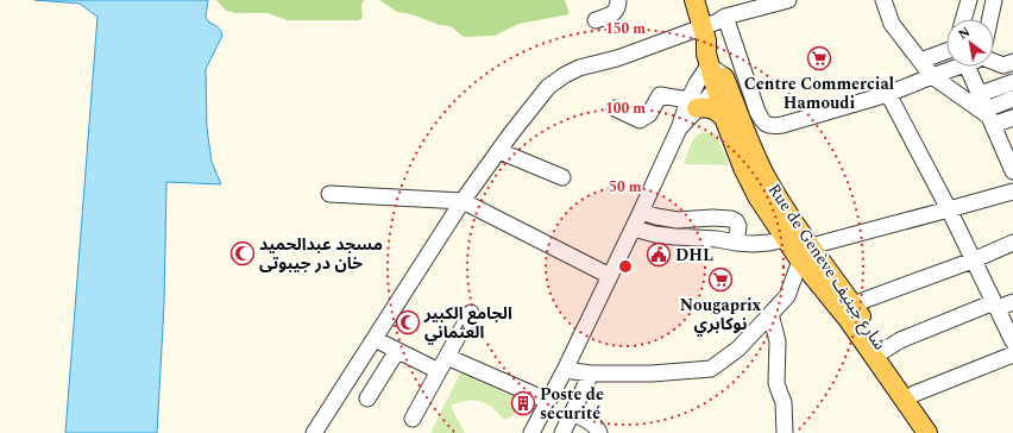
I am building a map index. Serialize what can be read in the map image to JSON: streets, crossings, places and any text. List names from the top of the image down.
{
  "streets": {
    "main road": ["Rue de Genève شارع جينيف"]
  },
  "places": {
    "supermarket": ["Centre Commercial Hamoudi", "Nougaprix نوكابري"],
    "mosque": ["مسجد عبدالحمید خان در جیبوتی", "الجامع الكبير العثماني"],
    "public building": ["DHL"],
    "building": ["Poste de sécurité"]
  },
  "north": "top left",
  "rings": ["150 m", "100 m", "50 m"]
}
